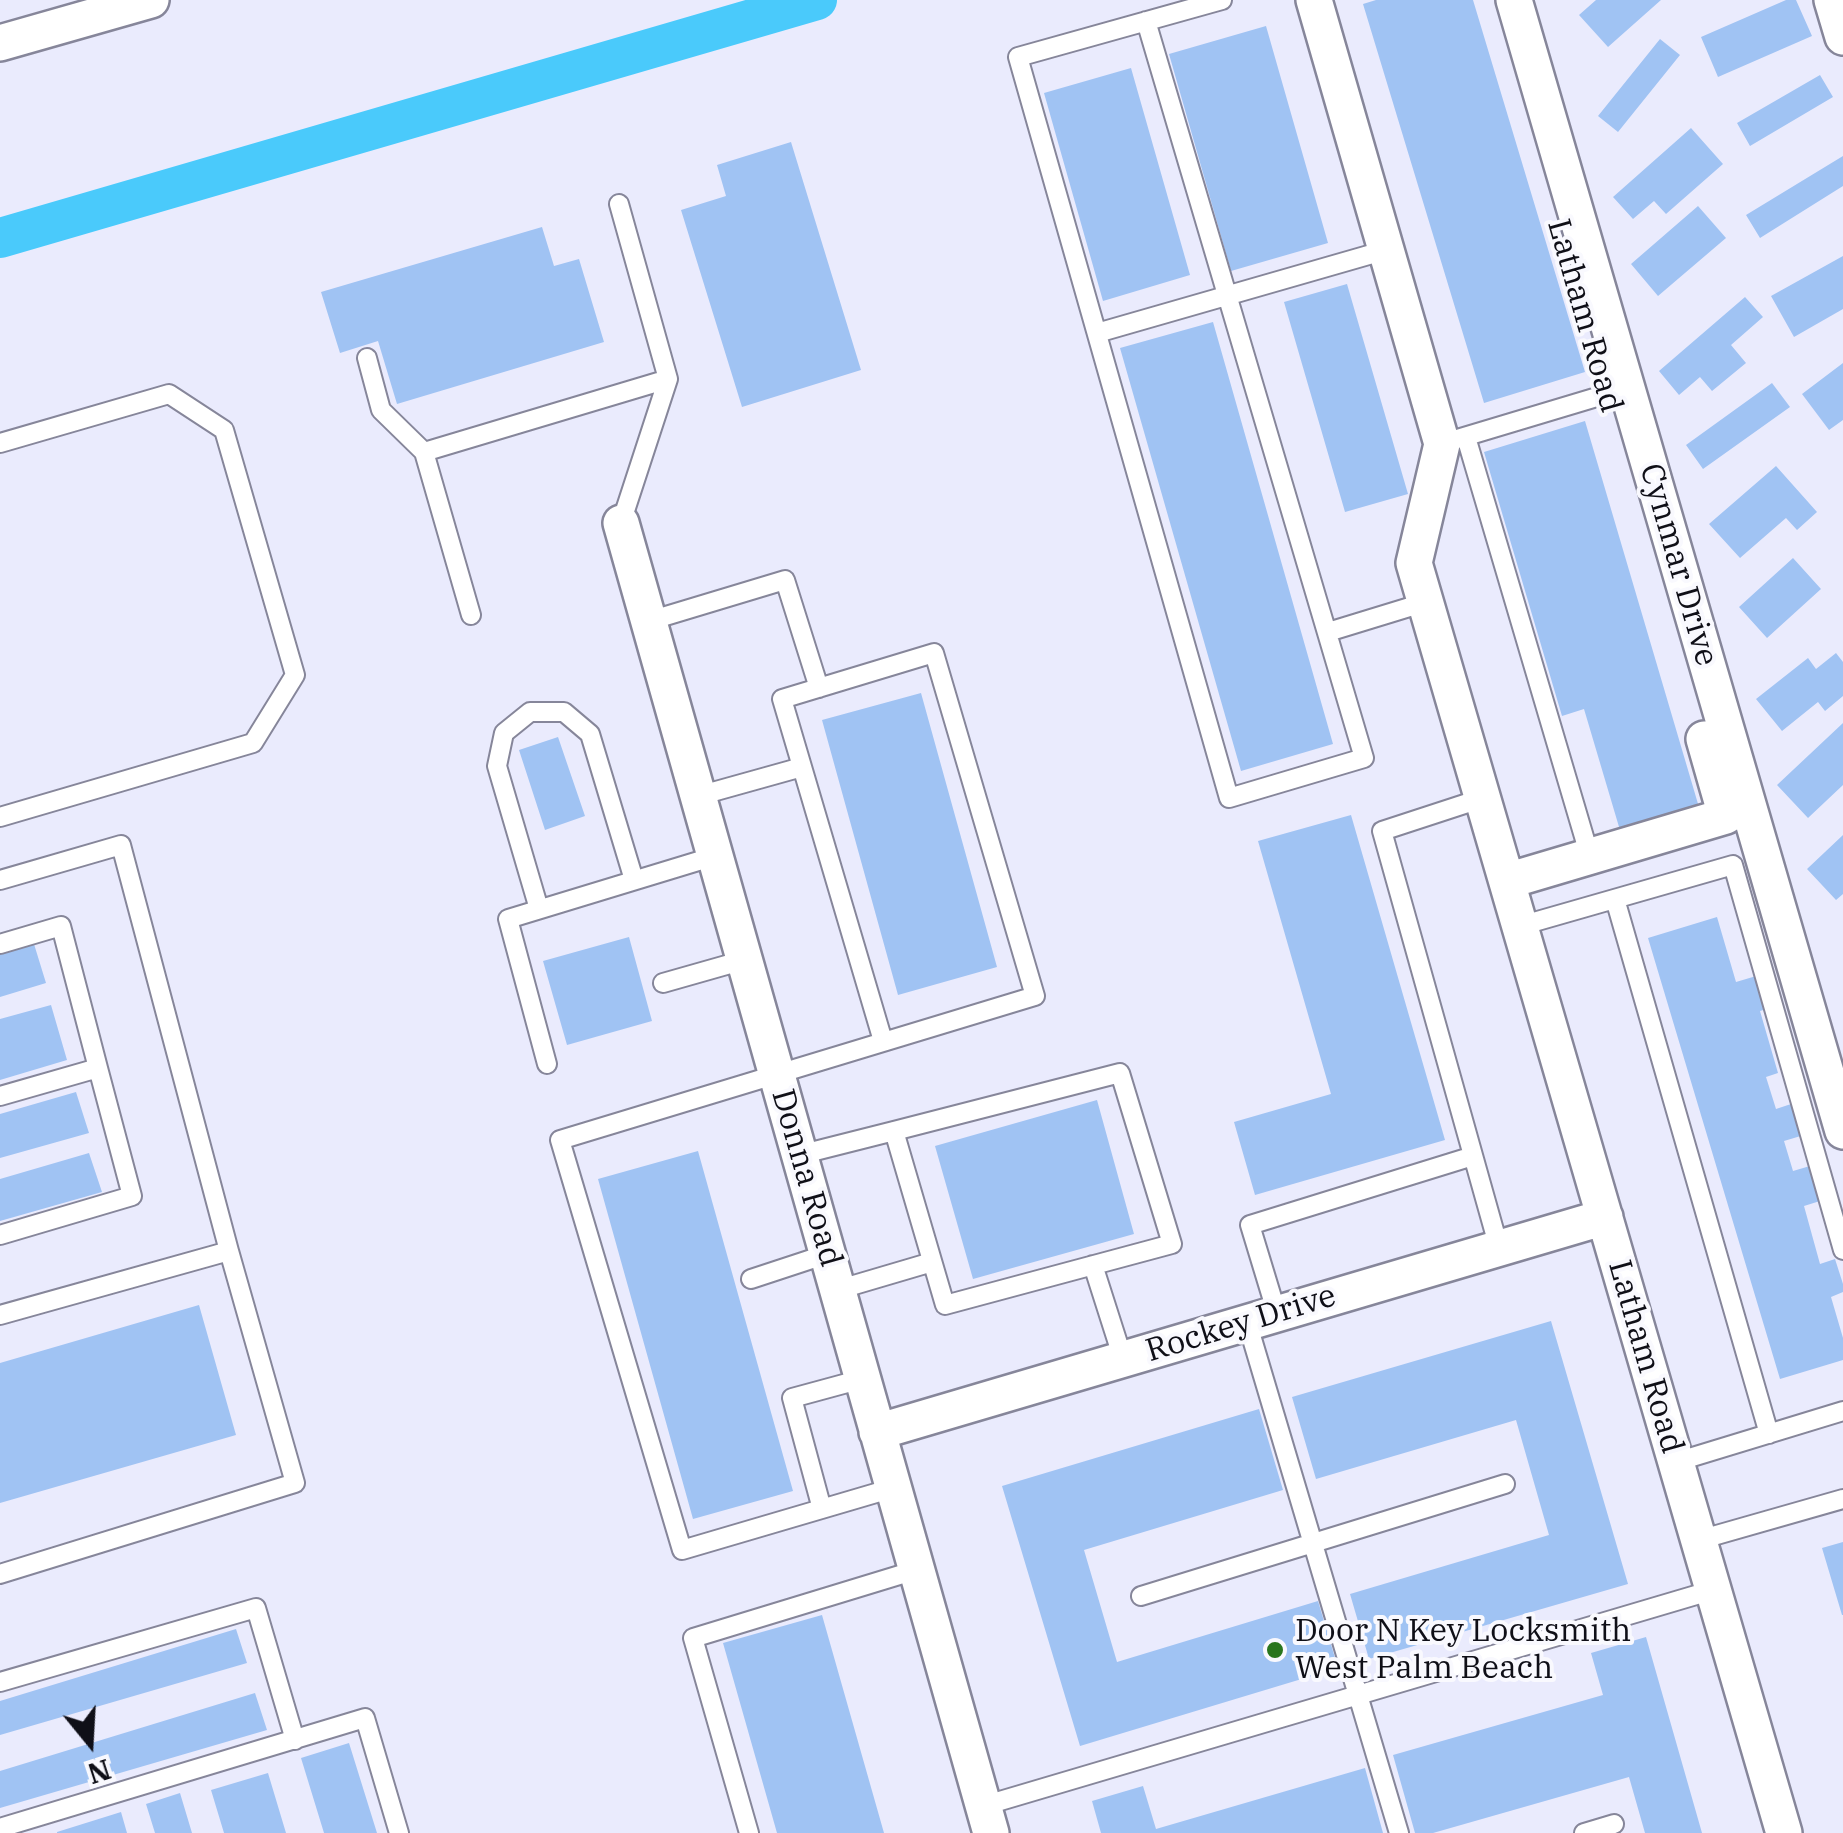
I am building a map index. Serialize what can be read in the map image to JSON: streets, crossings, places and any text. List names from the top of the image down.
{
  "streets": {
    "street": [
      "Latham Road",
      "Cynmar Drive",
      "Donna Road",
      "Rockey Drive"
    ]
  },
  "crossings": [
    ["Latham Road", "Rockey Drive"],
    ["Donna Road", "Rockey Drive"]
  ],
  "places": ["Door N Key Locksmith West Palm Beach"],
  "north": "bottom"
}
